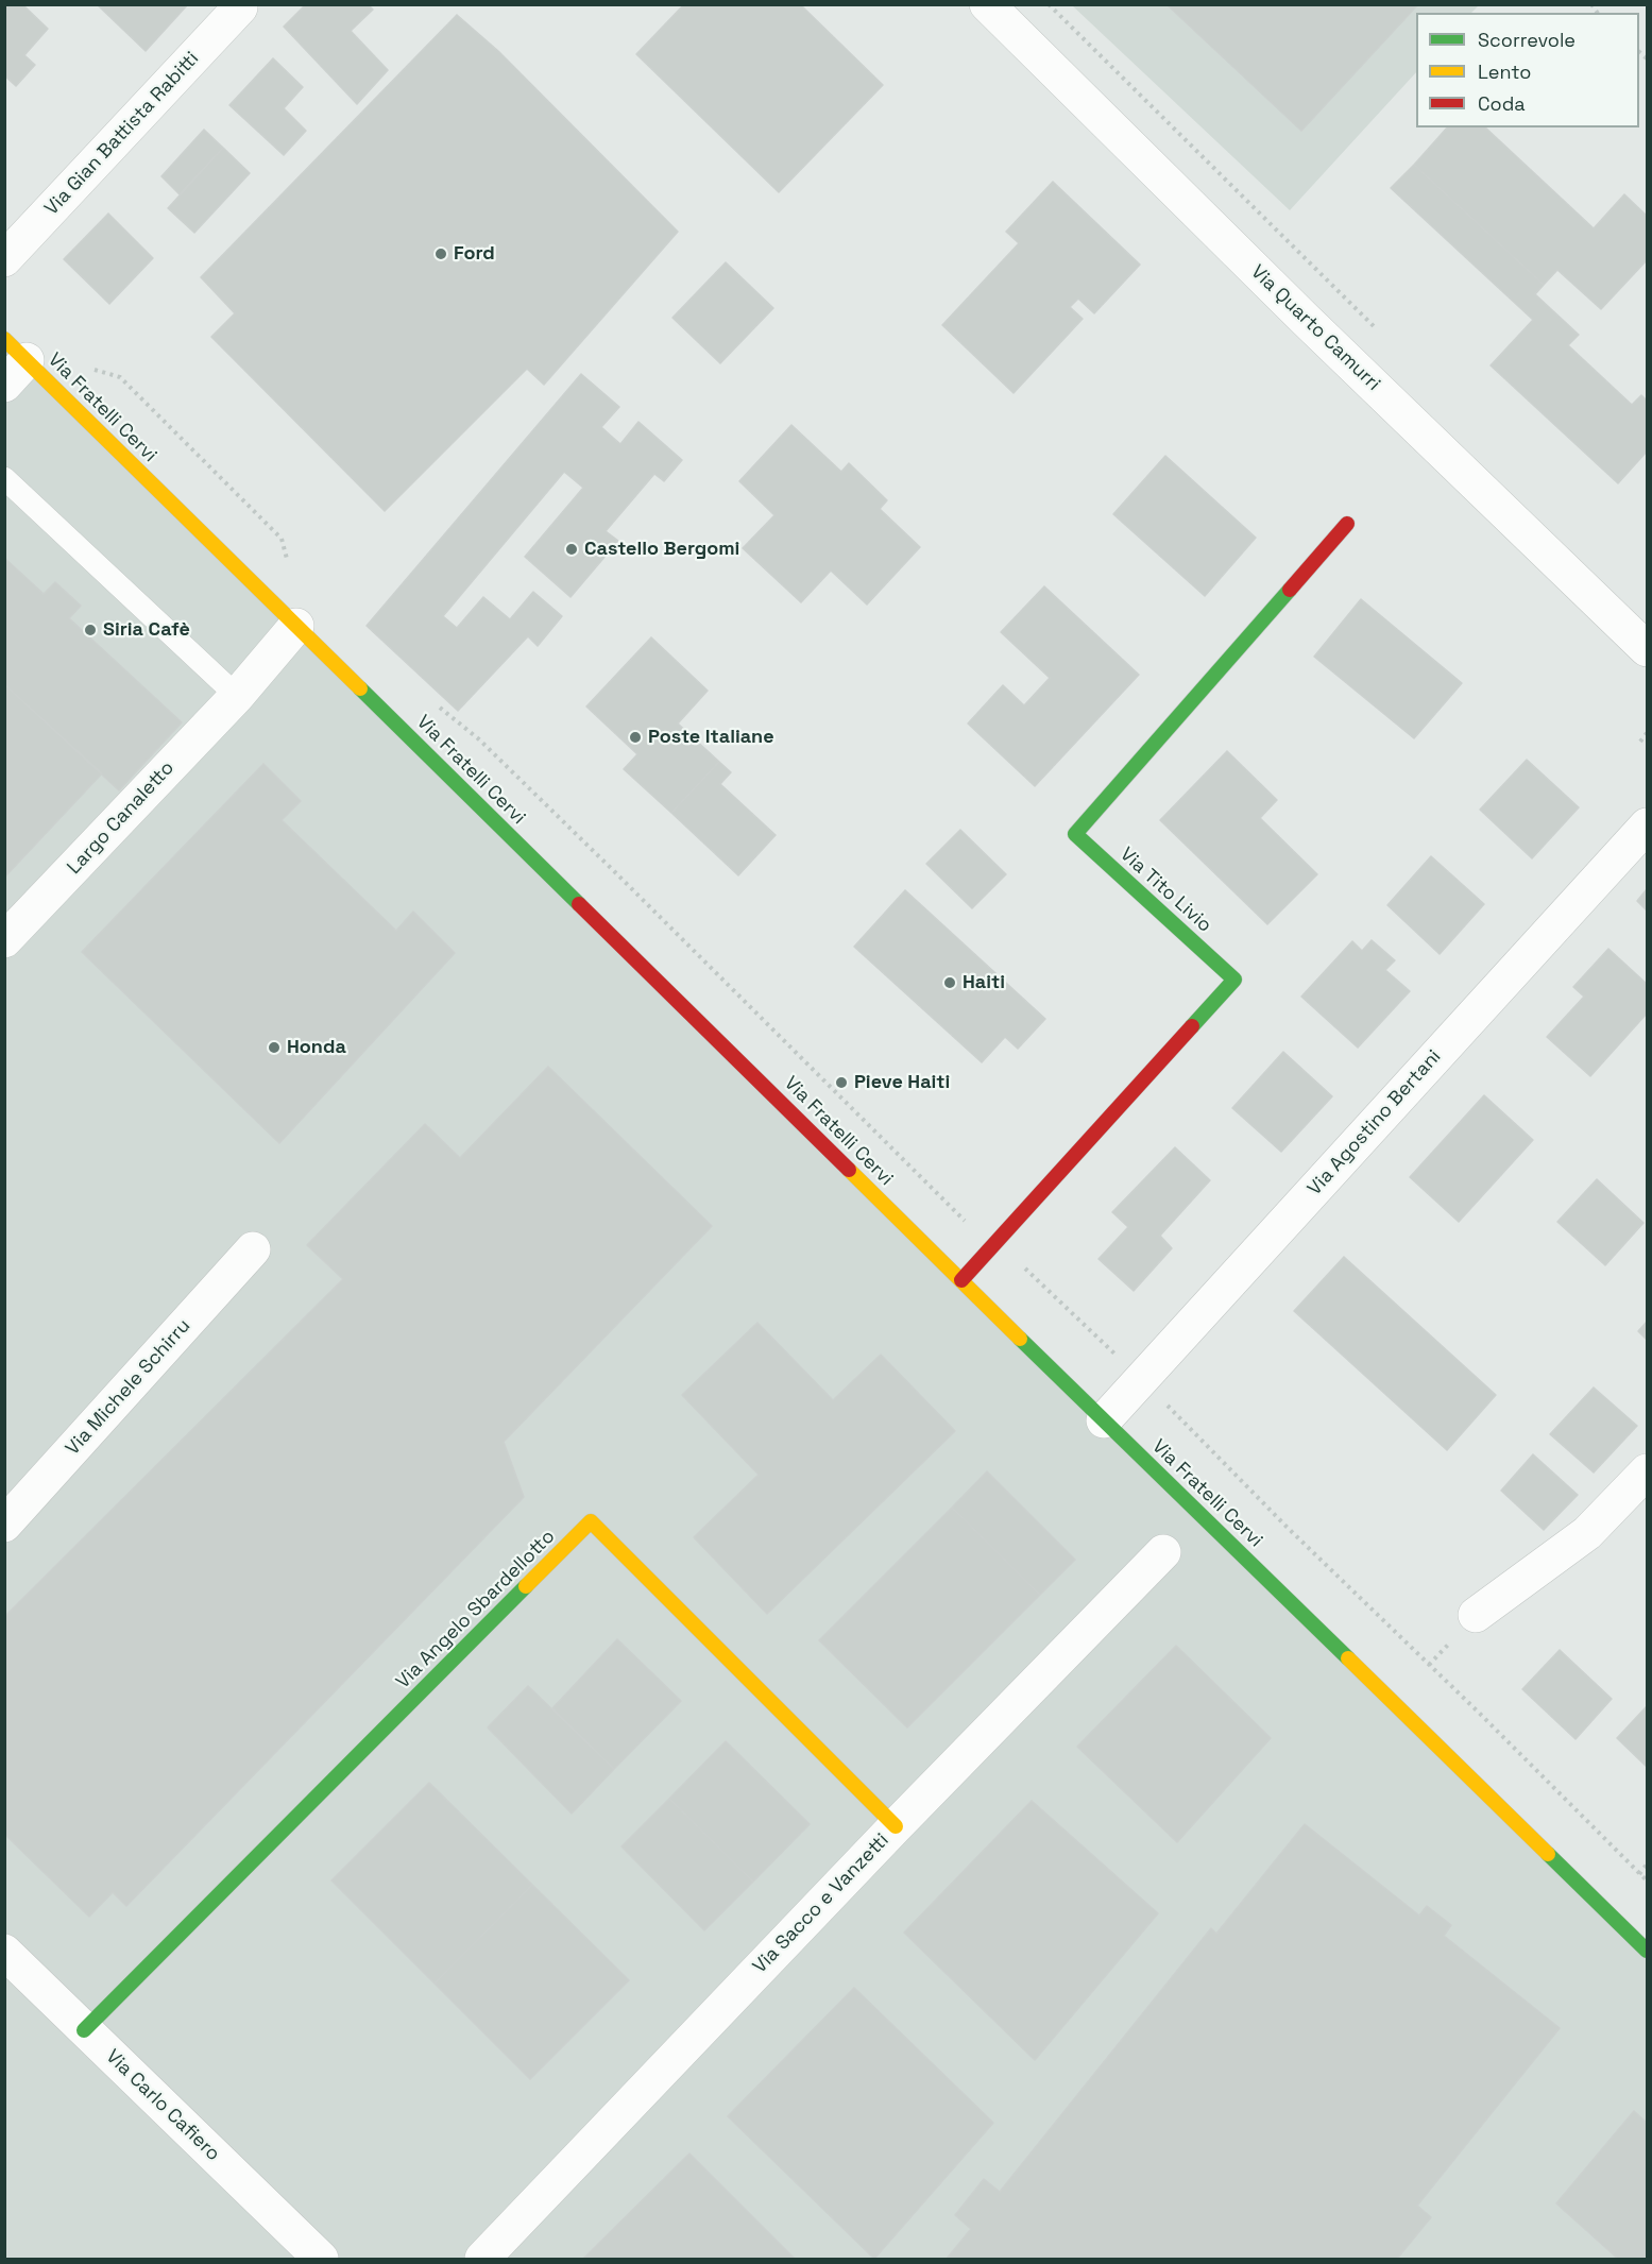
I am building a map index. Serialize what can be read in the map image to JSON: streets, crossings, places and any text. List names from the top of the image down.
{
  "streets": {
    "main road": ["Via Fratelli Cervi", "Via Tito Livio", "Via Angelo Sbardellotto"],
    "street": [
      "Via Gian Battista Rabitti",
      "Via Quarto Camurri",
      "Largo Canaletto",
      "Via Agostino Bertani",
      "Via Michele Schirru",
      "Via Sacco e Vanzetti",
      "Via Carlo Cafiero"
    ]
  },
  "crossings": [
    ["Via Fratelli Cervi", "Largo Canaletto"],
    ["Via Fratelli Cervi", "Via Tito Livio"],
    ["Via Fratelli Cervi", "Via Agostino Bertani"],
    ["Via Angelo Sbardellotto", "Via Sacco e Vanzetti"],
    ["Via Angelo Sbardellotto", "Via Carlo Cafiero"]
  ],
  "places": [
    "Ford",
    "Castello Bergomi",
    "Siria Cafè",
    "Poste Italiane",
    "Haiti",
    "Honda",
    "Pieve Haiti"
  ],
  "legend": ["Scorrevole", "Lento", "Coda"]
}
